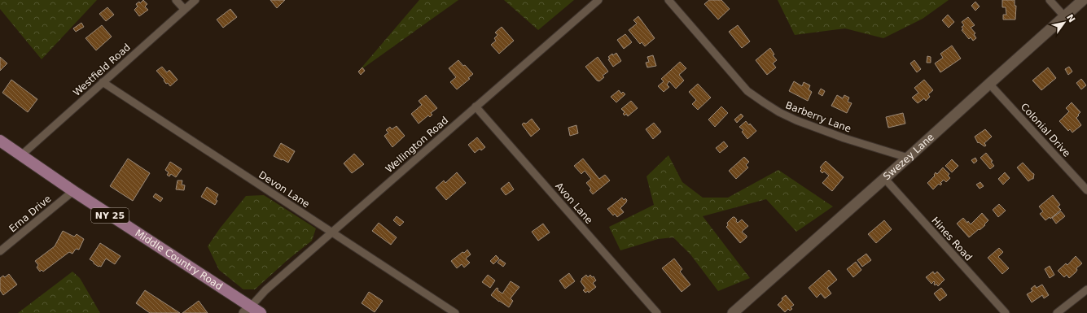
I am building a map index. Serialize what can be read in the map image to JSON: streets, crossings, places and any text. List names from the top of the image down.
{
  "streets": {
    "main road": ["NY 25", "Middle Country Road"],
    "street": [
      "Westfield Road",
      "Barberry Lane",
      "Colonial Drive",
      "Wellington Road",
      "Swezey Lane",
      "Devon Lane",
      "Avon Lane",
      "Erna Drive",
      "Hines Road"
    ]
  },
  "crossings": [
    ["Westfield Road", "Devon Lane"],
    ["Westfield Road", "Middle Country Road"],
    ["Barberry Lane", "Swezey Lane"],
    ["Colonial Drive", "Swezey Lane"],
    ["Wellington Road", "Devon Lane"],
    ["Wellington Road", "Avon Lane"],
    ["Wellington Road", "Middle Country Road"],
    ["Swezey Lane", "Hines Road"],
    ["Erna Drive", "Middle Country Road"]
  ],
  "north": "top right"
}
